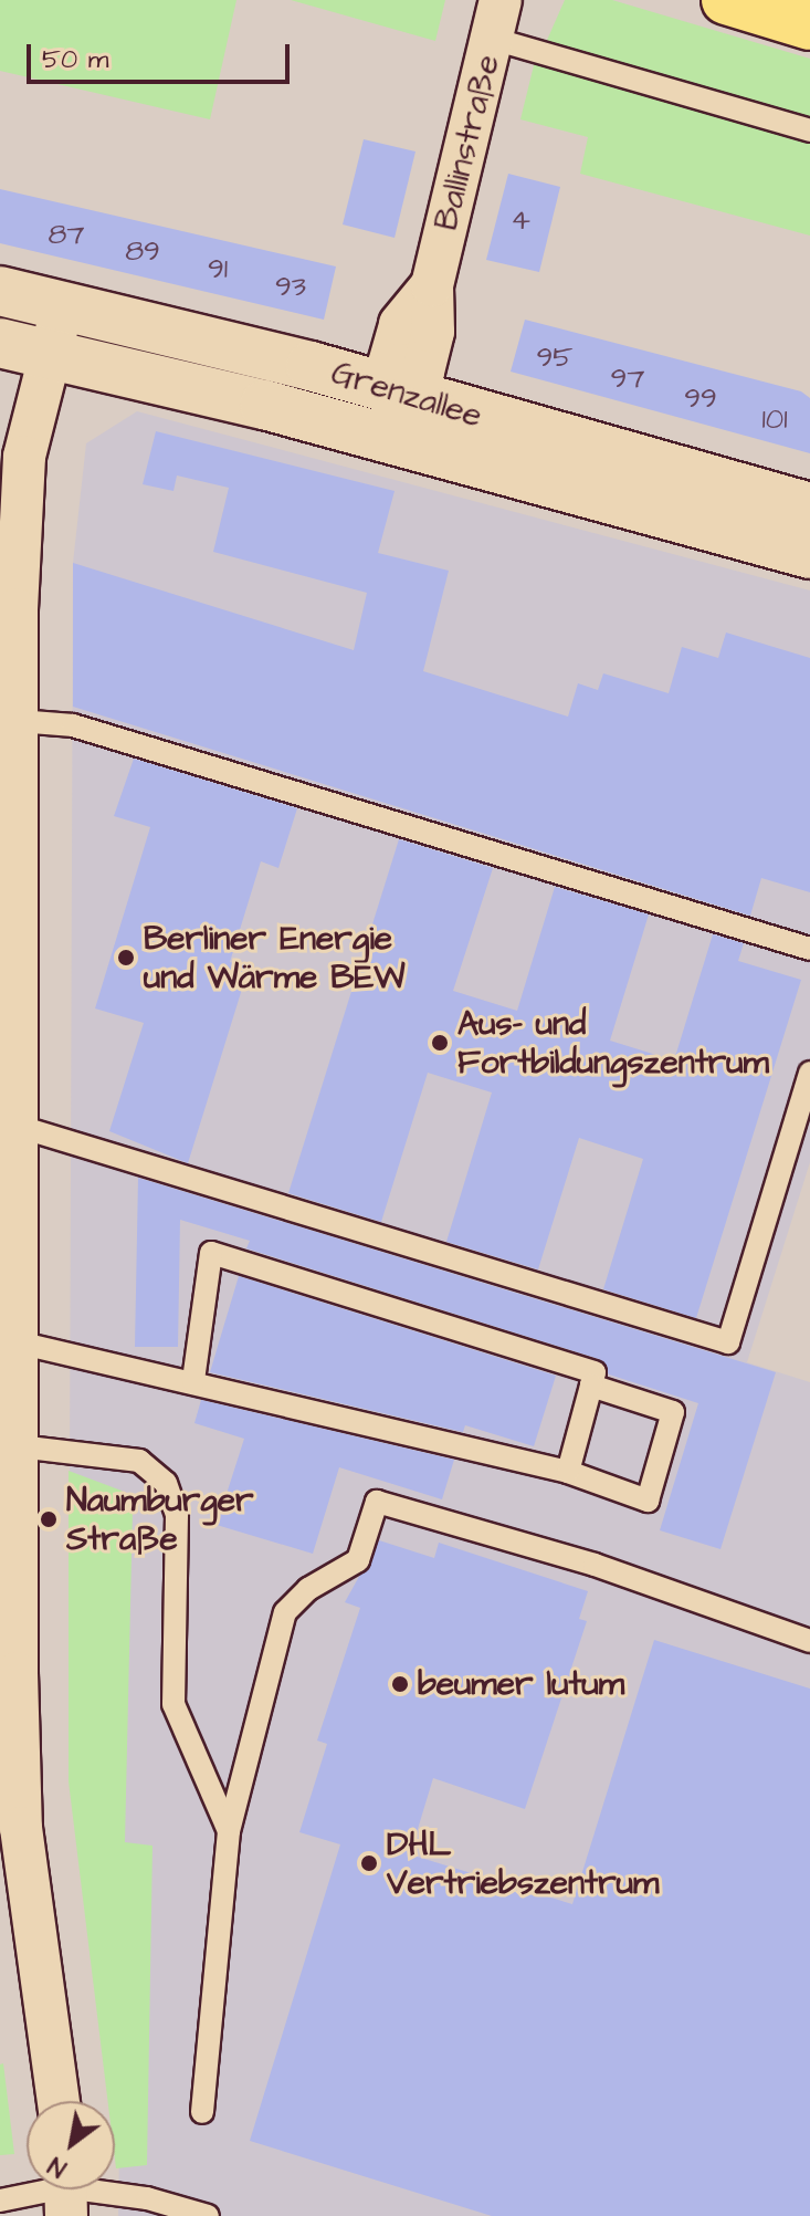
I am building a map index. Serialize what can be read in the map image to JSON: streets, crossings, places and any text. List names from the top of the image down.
{
  "streets": {
    "main road": ["Grenzallee"],
    "street": ["Ballinstraße"]
  },
  "crossings": [
    ["Ballinstraße", "Grenzallee"]
  ],
  "places": [
    "Berliner Energie und Wärme BEW",
    "Aus- und Fortbildungszentrum",
    "Naumburger Straße",
    "beumer lutum",
    "DHL Vertriebszentrum"
  ],
  "house_numbers": [
    "4",
    "87",
    "89",
    "91",
    "93",
    "95",
    "97",
    "99",
    "101"
  ],
  "scale_bar": "50 m",
  "north": "bottom left"
}
